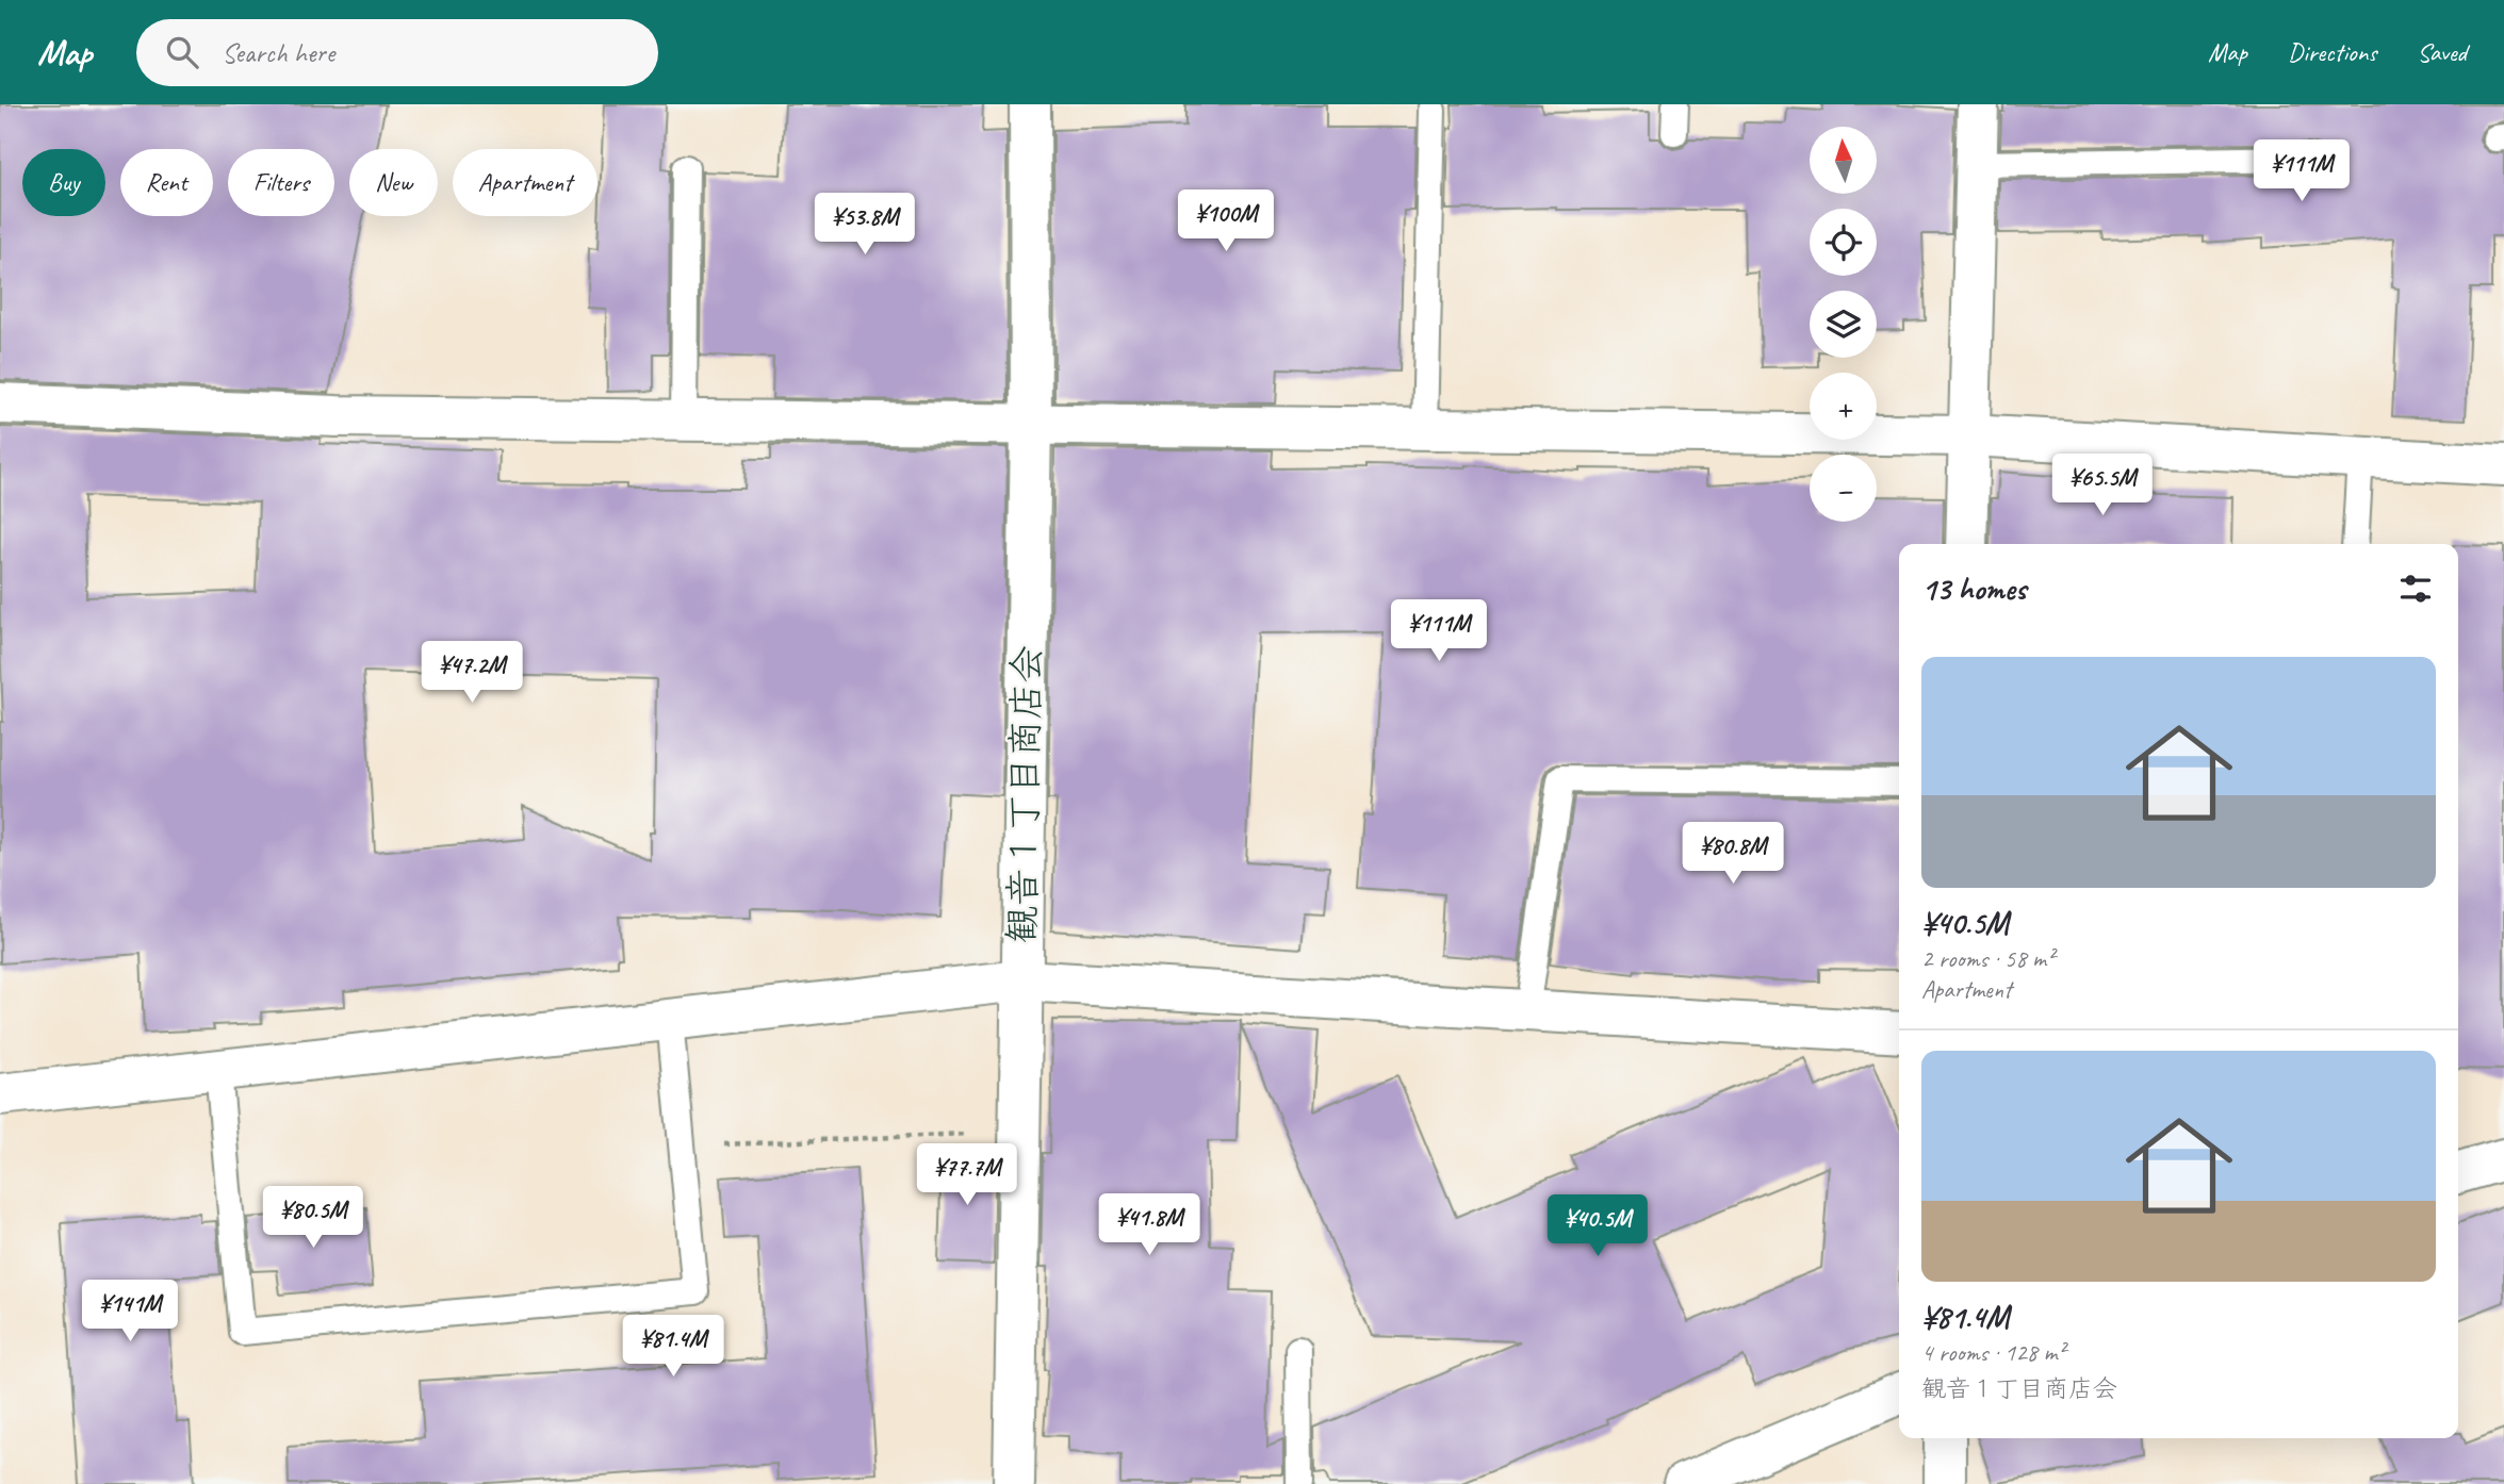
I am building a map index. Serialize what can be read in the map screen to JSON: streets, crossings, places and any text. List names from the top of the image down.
{
  "streets": {
    "street": ["観音１丁目商店会"]
  },
  "north": "top",
  "page": {
    "header": "Map",
    "search": "Search here",
    "nav": ["Map", "Directions", "Saved"],
    "map_buttons": ["+", "−"],
    "price": [
      "¥111M",
      "¥100M",
      "¥53.8M",
      "¥65.5M",
      "¥111M",
      "¥47.2M",
      "¥80.8M",
      "¥77.7M",
      "¥80.5M",
      "¥41.8M",
      "¥40.5M",
      "¥141M",
      "¥81.4M"
    ],
    "chip": [
      "Buy",
      "Rent",
      "Filters",
      "New",
      "Apartment"
    ],
    "heading": "13 homes",
    "list": [
      {
        "name": "¥40.5M",
        "note": "2 rooms · 58 m² · Apartment"
      },
      {
        "name": "¥81.4M",
        "note": "4 rooms · 128 m² · 観音１丁目商店会"
      }
    ]
  }
}
